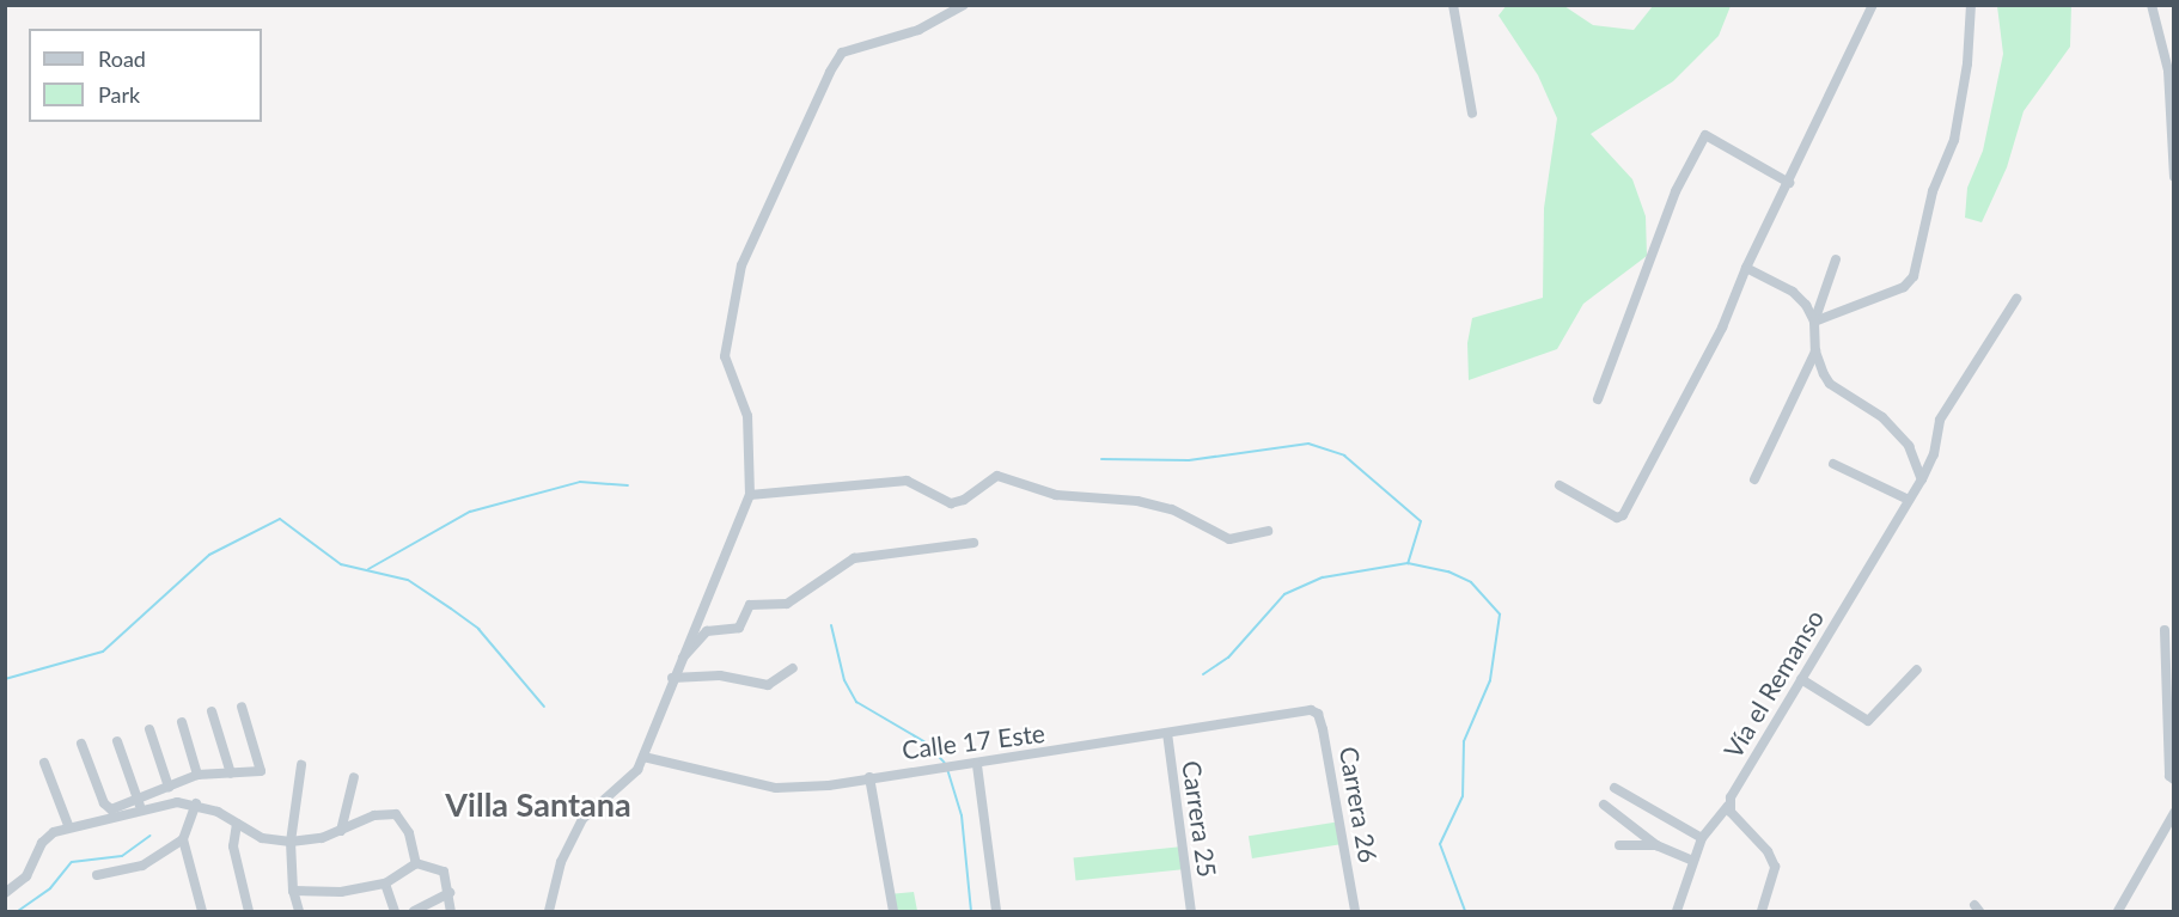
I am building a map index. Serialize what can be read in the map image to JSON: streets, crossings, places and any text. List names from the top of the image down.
{
  "streets": {
    "street": [
      "Vía el Remanso",
      "Calle 17 Este",
      "Carrera 26",
      "Carrera 25"
    ]
  },
  "crossings": [
    ["Calle 17 Este", "Carrera 26"],
    ["Calle 17 Este", "Carrera 25"]
  ],
  "districts": ["Villa Santana"],
  "legend": ["Road", "Park"]
}
